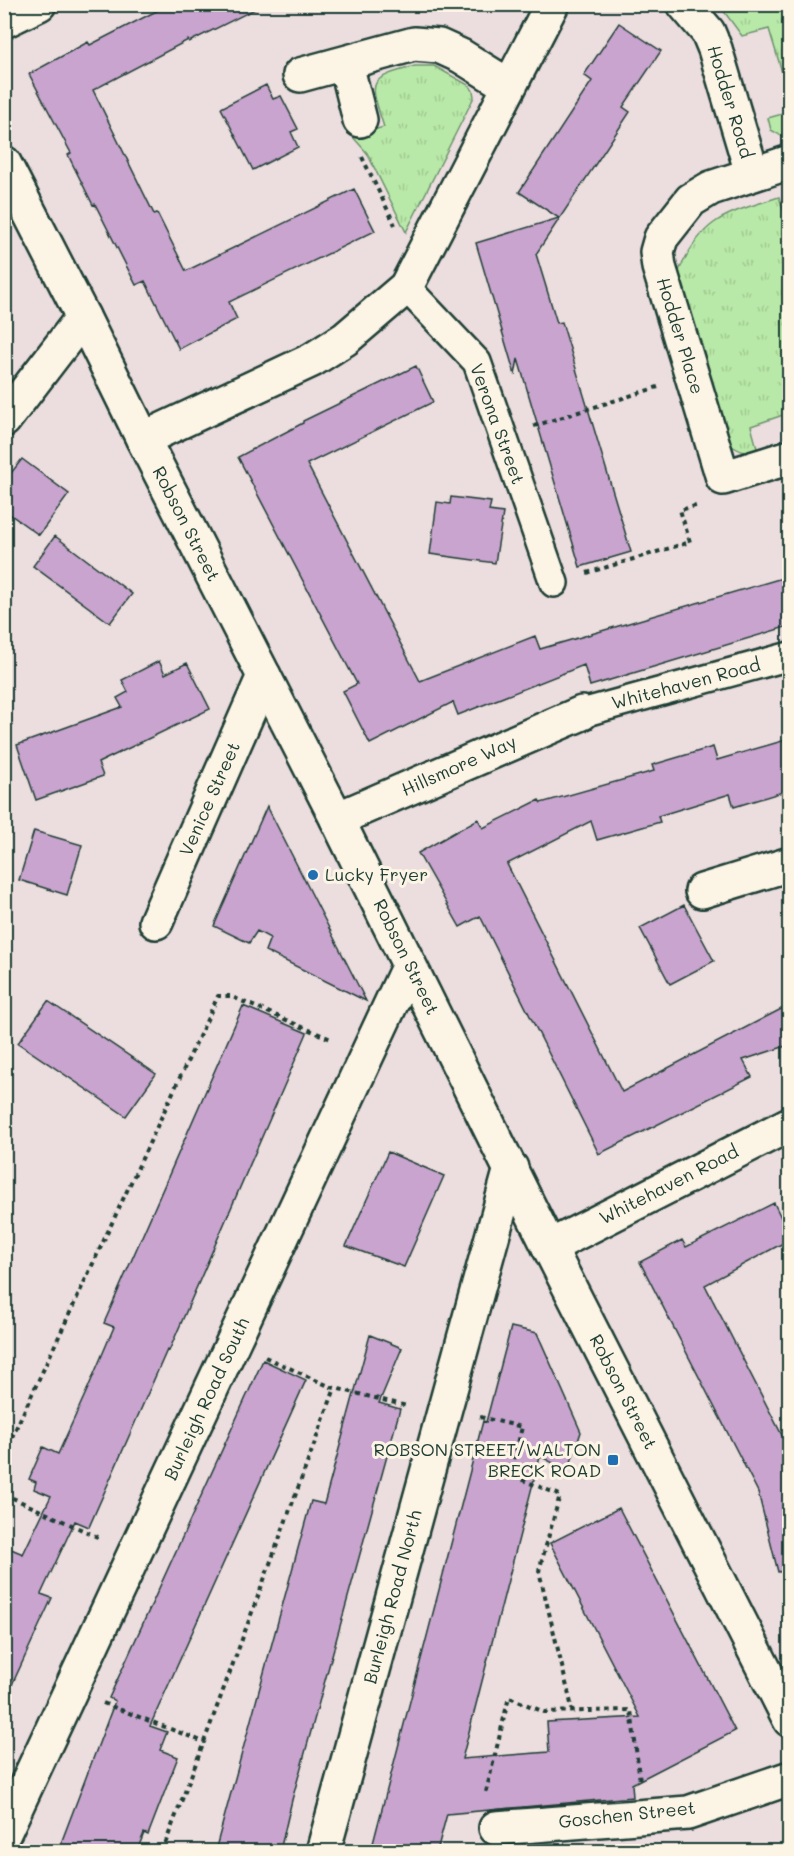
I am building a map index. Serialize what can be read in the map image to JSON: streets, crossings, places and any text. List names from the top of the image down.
{
  "streets": {
    "street": [
      "Hodder Road",
      "Hodder Place",
      "Verona Street",
      "Robson Street",
      "Whitehaven Road",
      "Hillsmore Way",
      "Venice Street",
      "Burleigh Road South",
      "Burleigh Road North",
      "Goschen Street"
    ]
  },
  "crossings": [
    ["Hodder Road", "Hodder Place"],
    ["Robson Street", "Whitehaven Road"],
    ["Robson Street", "Hillsmore Way"],
    ["Robson Street", "Venice Street"],
    ["Robson Street", "Burleigh Road South"],
    ["Robson Street", "Burleigh Road North"],
    ["Whitehaven Road", "Hillsmore Way"]
  ],
  "places": {
    "other": ["Lucky Fryer"],
    "transit": ["ROBSON STREET/WALTON BRECK ROAD"]
  }
}
